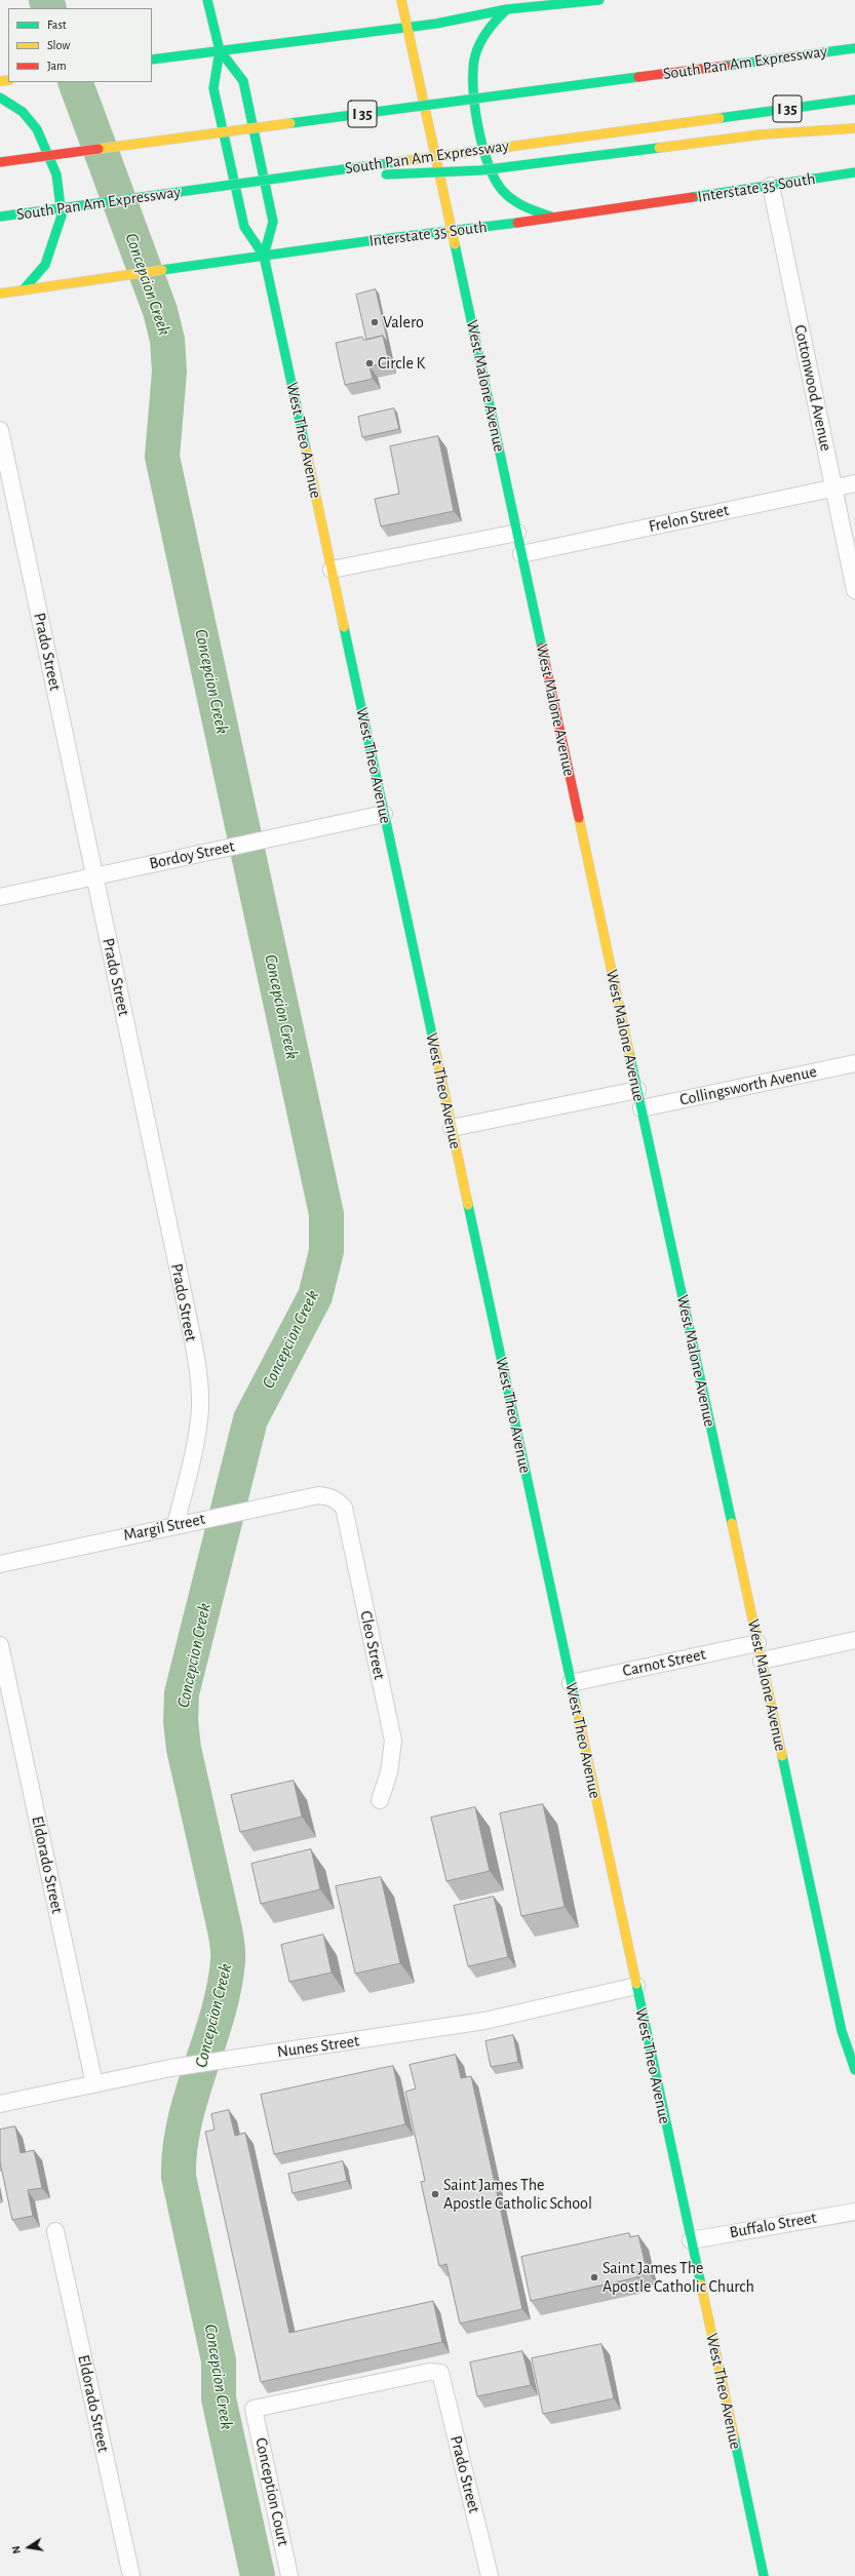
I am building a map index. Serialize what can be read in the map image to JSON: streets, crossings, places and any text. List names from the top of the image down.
{
  "streets": {
    "main road": [
      "South Pan Am Expressway",
      "I 35",
      "Interstate 35 South",
      "West Malone Avenue",
      "West Theo Avenue"
    ],
    "street": [
      "Cottonwood Avenue",
      "Frelon Street",
      "Prado Street",
      "Bordoy Street",
      "Collingsworth Avenue",
      "Margil Street",
      "Cleo Street",
      "Carnot Street",
      "Eldorado Street",
      "Nunes Street",
      "Buffalo Street",
      "Conception Court"
    ]
  },
  "crossings": [
    ["Interstate 35 South", "West Malone Avenue"],
    ["Interstate 35 South", "Cottonwood Avenue"],
    ["Interstate 35 South", "West Theo Avenue"],
    ["West Malone Avenue", "Frelon Street"],
    ["West Malone Avenue", "Collingsworth Avenue"],
    ["West Malone Avenue", "Carnot Street"],
    ["Cottonwood Avenue", "Frelon Street"],
    ["West Theo Avenue", "Bordoy Street"],
    ["West Theo Avenue", "Carnot Street"],
    ["West Theo Avenue", "Nunes Street"],
    ["West Theo Avenue", "Buffalo Street"],
    ["Prado Street", "Bordoy Street"],
    ["Prado Street", "Margil Street"],
    ["Prado Street", "Conception Court"],
    ["Margil Street", "Cleo Street"],
    ["Eldorado Street", "Nunes Street"]
  ],
  "water": ["Concepcion Creek"],
  "places": [
    "Valero",
    "Circle K",
    "Saint James The Apostle Catholic School",
    "Saint James The Apostle Catholic Church"
  ],
  "legend": ["Fast", "Slow", "Jam"],
  "north": "left"
}
